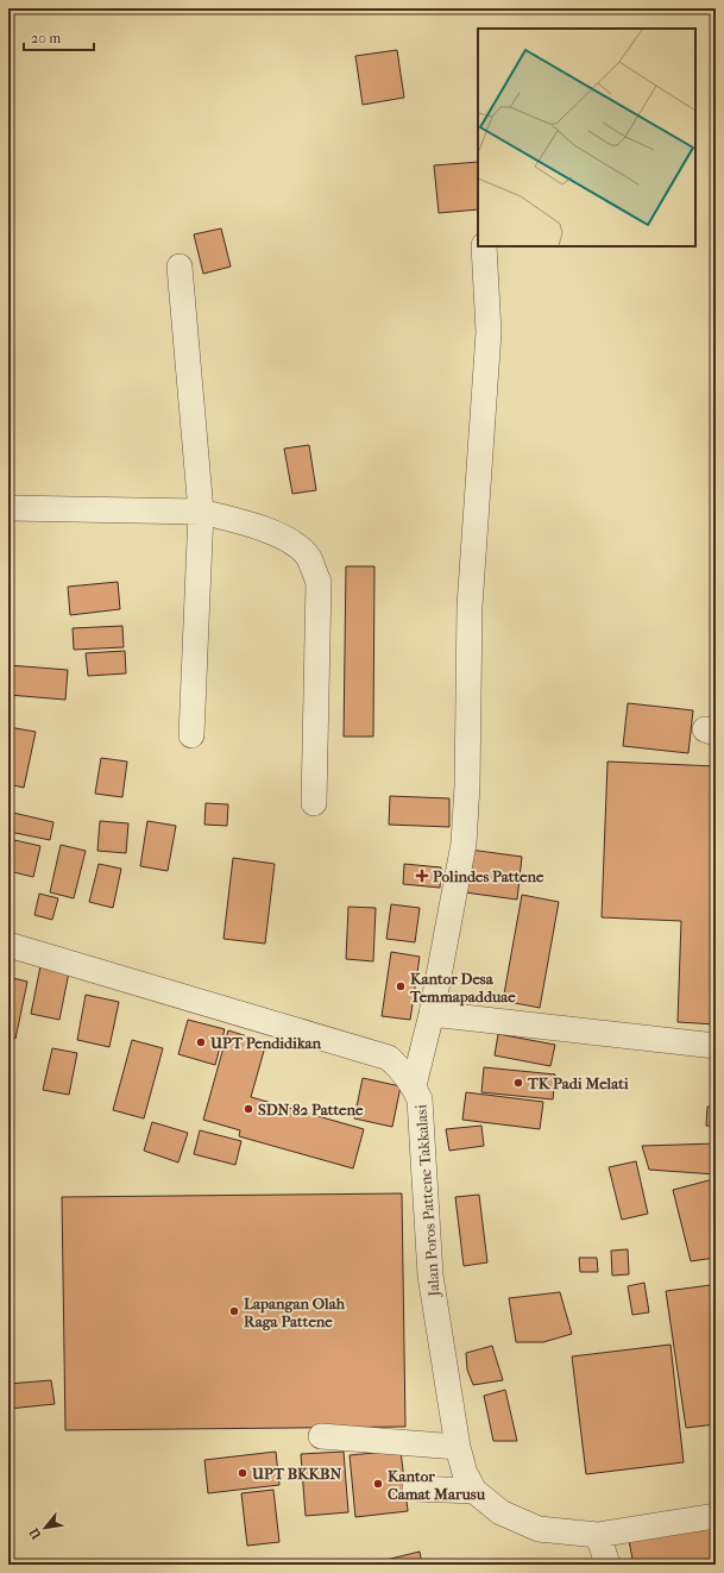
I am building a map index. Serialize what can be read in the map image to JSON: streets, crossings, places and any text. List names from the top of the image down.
{
  "streets": {
    "street": ["Jalan Poros Pattene Takkalasi"]
  },
  "places": {
    "health": ["Polindes Pattene"],
    "other": [
      "Kantor Desa Temmapadduae",
      "UPT Pendidikan",
      "TK Padi Melati",
      "SDN 82 Pattene",
      "Lapangan Olah Raga Pattene",
      "UPT BKKBN",
      "Kantor Camat Marusu"
    ]
  },
  "scale_bar": "20 m",
  "north": "bottom left"
}
